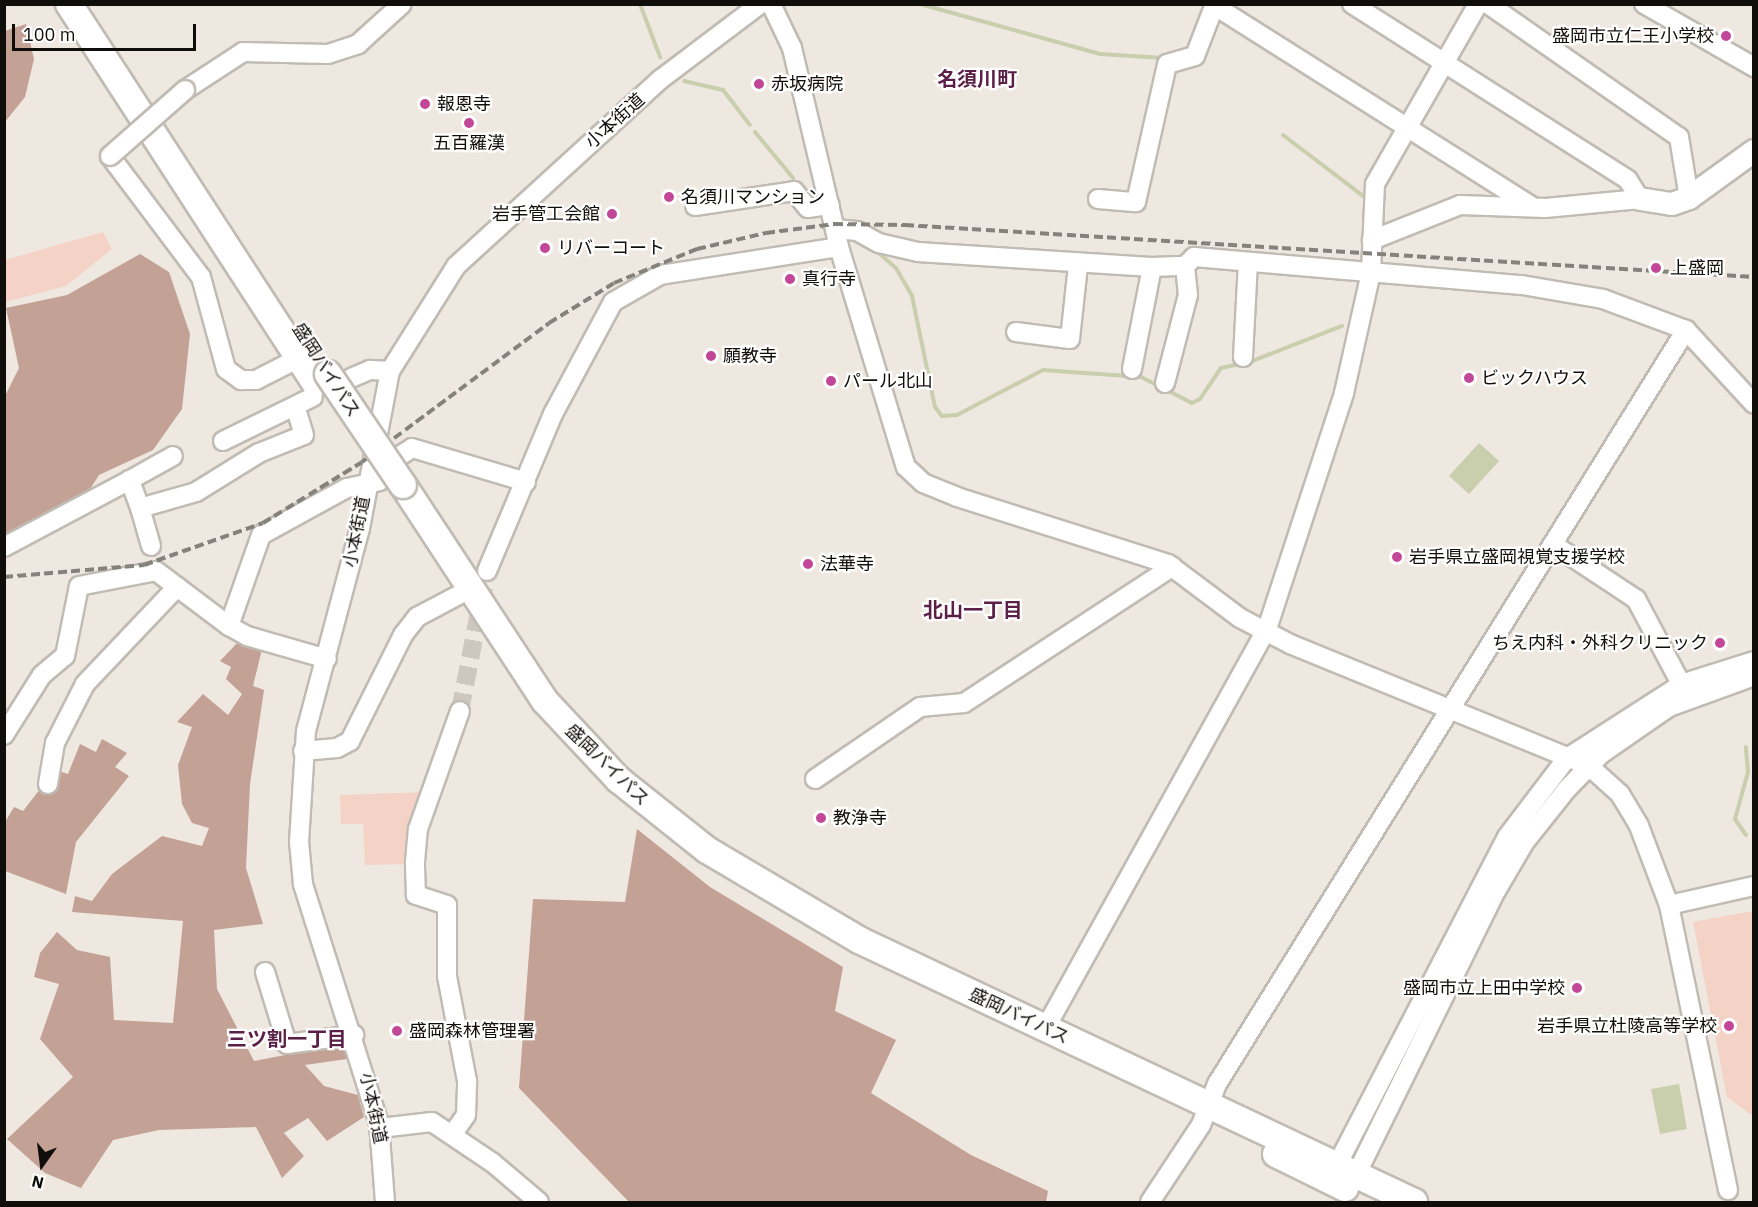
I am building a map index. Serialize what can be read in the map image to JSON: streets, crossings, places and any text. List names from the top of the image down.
{
  "streets": {
    "highway": ["盛岡バイパス"],
    "street": ["小本街道"]
  },
  "crossings": [
    ["小本街道", "盛岡バイパス"]
  ],
  "districts": ["名須川町", "北山一丁目", "三ツ割一丁目"],
  "places": [
    "盛岡市立仁王小学校",
    "赤坂病院",
    "報恩寺",
    "五百羅漢",
    "名須川マンション",
    "岩手管工会館",
    "リバーコート",
    "上盛岡",
    "真行寺",
    "願教寺",
    "ビックハウス",
    "パール北山",
    "岩手県立盛岡視覚支援学校",
    "法華寺",
    "ちえ内科・外科クリニック",
    "教浄寺",
    "盛岡市立上田中学校",
    "岩手県立杜陵高等学校",
    "盛岡森林管理署"
  ],
  "scale_bar": "100 m",
  "north": "bottom"
}
